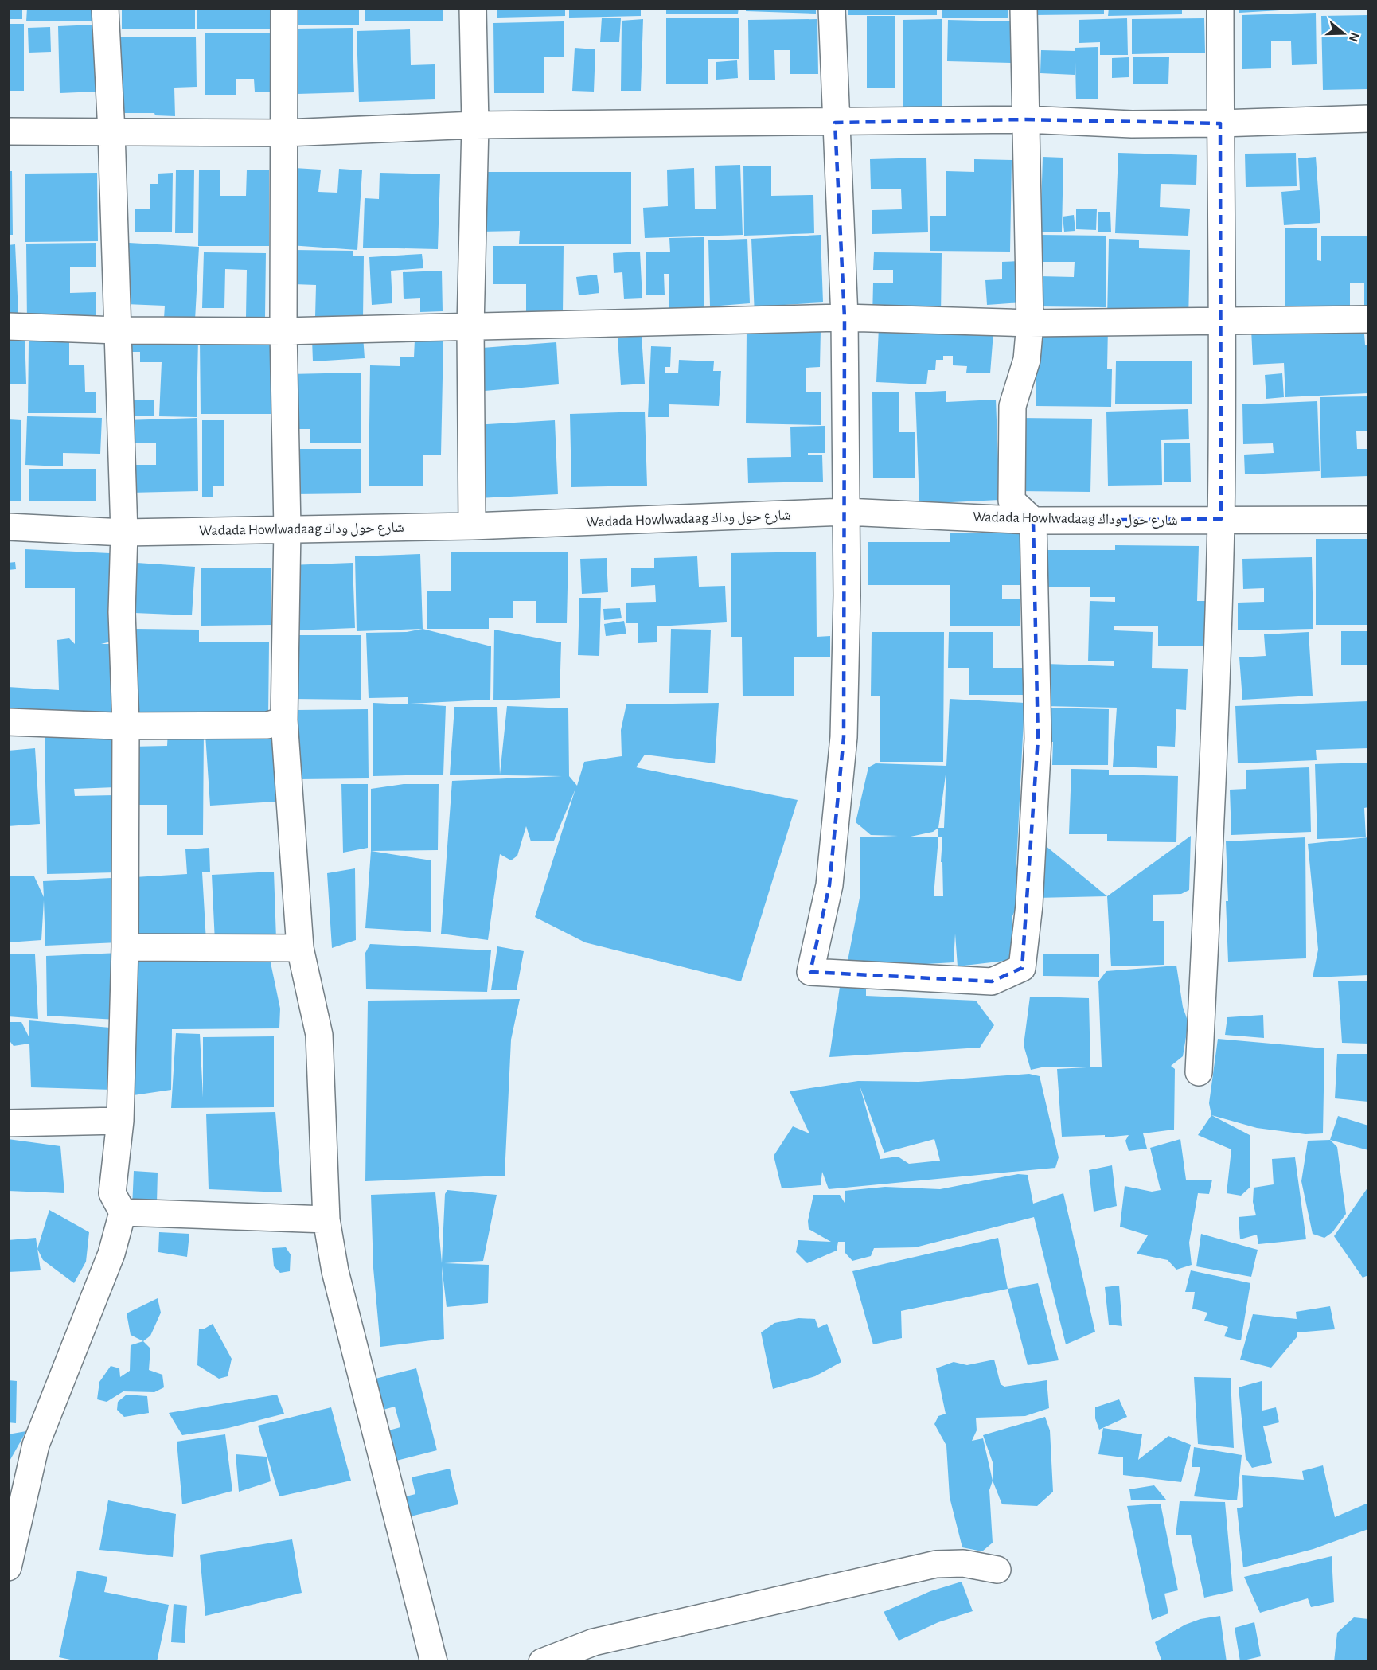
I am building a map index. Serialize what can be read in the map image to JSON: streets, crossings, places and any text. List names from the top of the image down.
{
  "streets": {
    "street": ["Wadada Howlwadaag شارع حول وداك"]
  },
  "north": "right"
}
